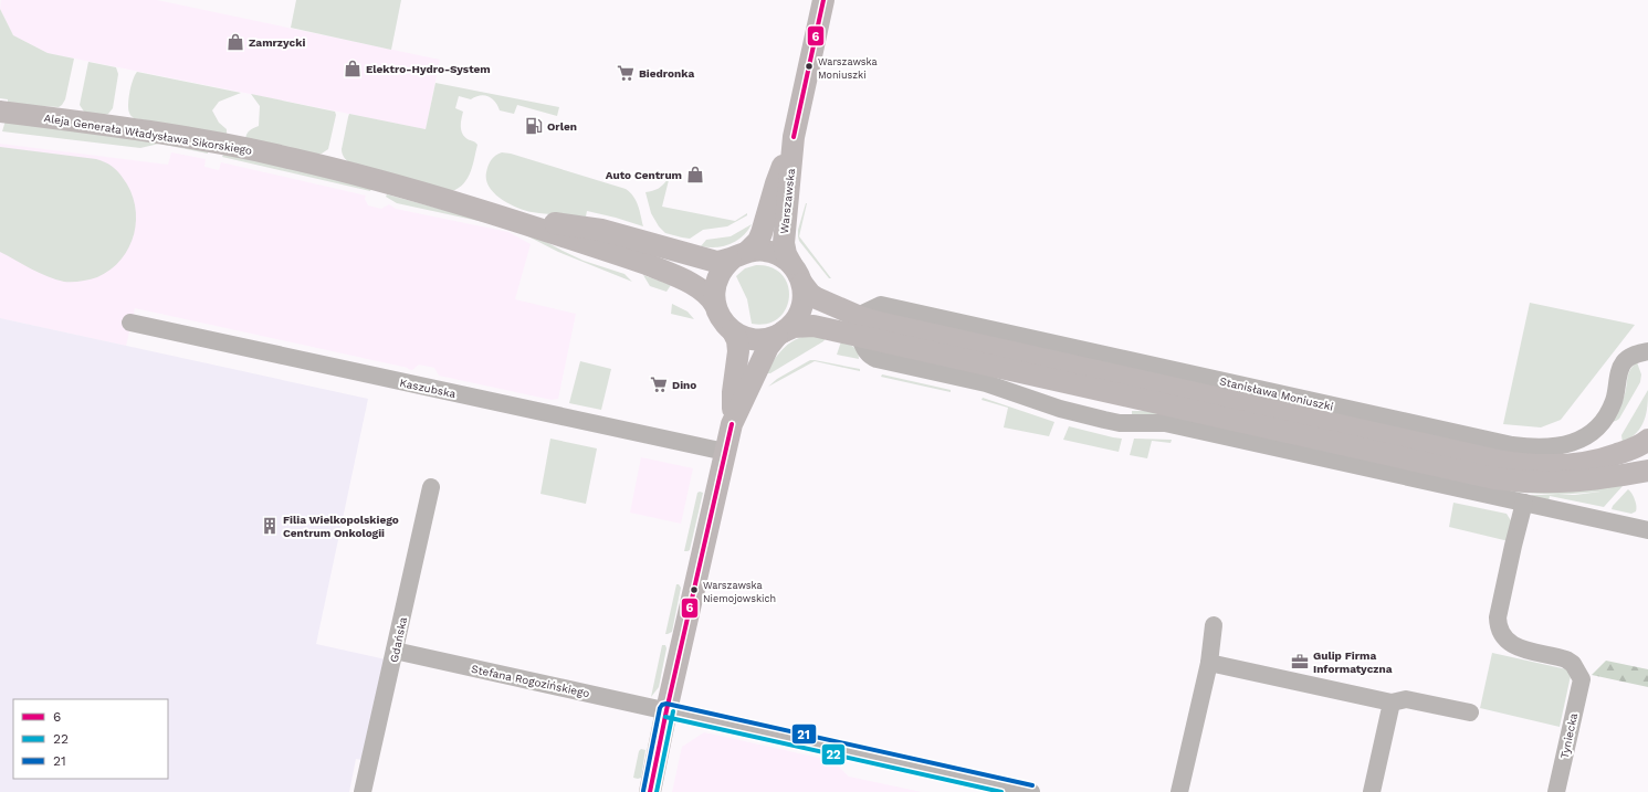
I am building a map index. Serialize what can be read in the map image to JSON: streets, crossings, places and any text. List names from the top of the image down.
{
  "streets": {
    "main road": ["Aleja Generała Władysława Sikorskiego", "Warszawska", "Stanisława Moniuszki"],
    "street": [
      "Kaszubska",
      "Gdańska",
      "Stefana Rogozińskiego",
      "Tyniecka"
    ]
  },
  "crossings": [
    ["Aleja Generała Władysława Sikorskiego", "Warszawska"],
    ["Aleja Generała Władysława Sikorskiego", "Stanisława Moniuszki"],
    ["Warszawska", "Stanisława Moniuszki"],
    ["Gdańska", "Stefana Rogozińskiego"]
  ],
  "places": {
    "shop": ["Zamrzycki", "Elektro-Hydro-System", "Auto Centrum"],
    "other": ["Warszawska Moniuszki", "Warszawska Niemojowskich"],
    "supermarket": ["Biedronka", "Dino"],
    "fuel station": ["Orlen"],
    "building": ["Filia Wielkopolskiego Centrum Onkologii"],
    "office": ["Gulip Firma Informatyczna"]
  },
  "lines": ["transit line 6", "transit line 21", "transit line 22"],
  "legend": ["6", "22", "21"]
}
